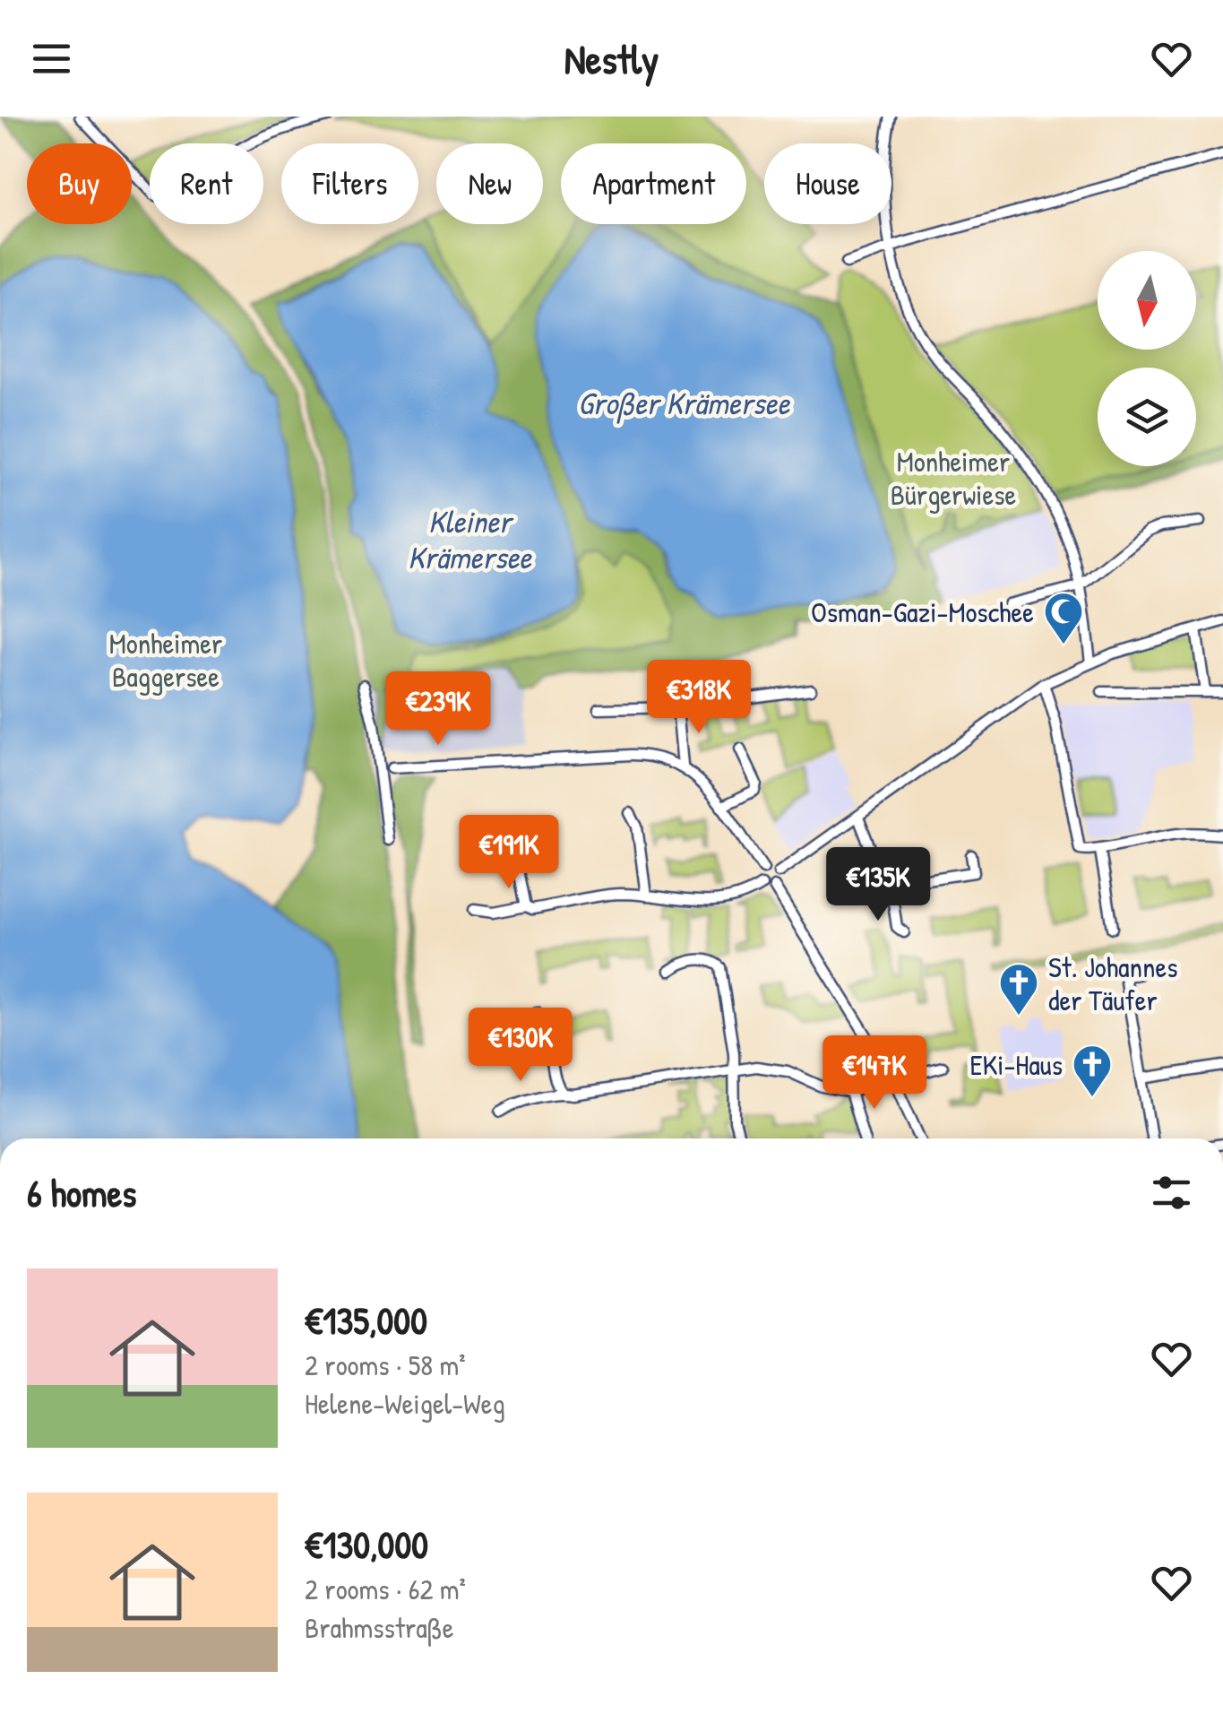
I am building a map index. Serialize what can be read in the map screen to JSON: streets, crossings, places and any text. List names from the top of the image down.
{
  "water": ["Großer Krämersee", "Kleiner Krämersee"],
  "parks": ["Monheimer Bürgerwiese", "Monheimer Baggersee"],
  "places": {
    "mosque": ["Osman-Gazi-Moschee"],
    "church": ["St. Johannes der Täufer", "EKi-Haus"]
  },
  "north": "bottom",
  "page": {
    "header": "Nestly",
    "chip": [
      "Buy",
      "Rent",
      "Filters",
      "New",
      "Apartment",
      "House"
    ],
    "price": [
      "€318K",
      "€239K",
      "€191K",
      "€135K",
      "€130K",
      "€147K"
    ],
    "heading": "6 homes",
    "list": [
      {
        "name": "€135,000",
        "note": "2 rooms · 58 m² · Helene-Weigel-Weg"
      },
      {
        "name": "€130,000",
        "note": "2 rooms · 62 m² · Brahmsstraße"
      }
    ]
  }
}
